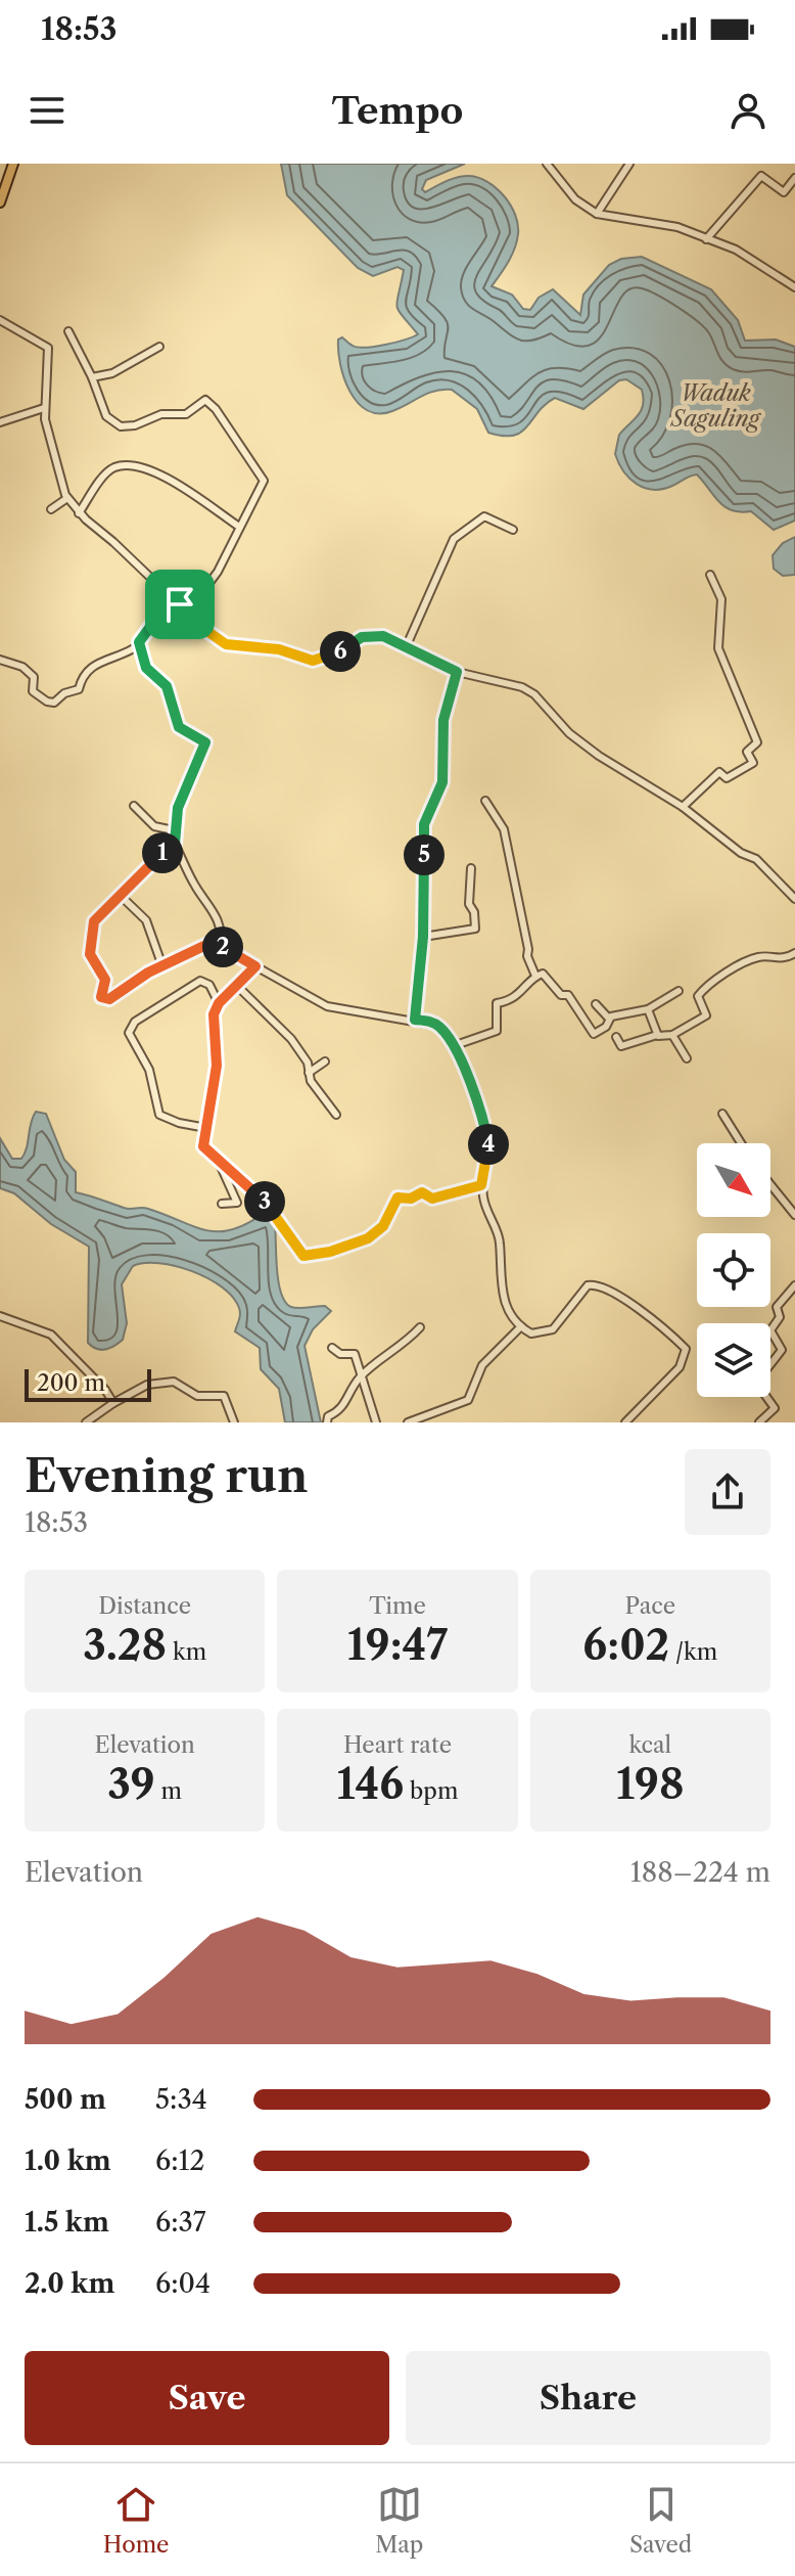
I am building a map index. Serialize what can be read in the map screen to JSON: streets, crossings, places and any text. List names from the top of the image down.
{
  "water": ["Waduk Saguling"],
  "scale_bar": "200 m",
  "north": "bottom right",
  "page": {
    "status": "18:53",
    "header": "Tempo",
    "pins": [
      "6",
      "1",
      "5",
      "2",
      "4",
      "3"
    ],
    "scale": "200 m",
    "heading": ["Evening run", "18:53"],
    "stats": [
      ["Distance", "3.28 km"],
      ["Time", "19:47"],
      ["Pace", "6:02 /km"],
      ["Elevation", "39 m"],
      ["Heart rate", "146 bpm"],
      ["kcal", "198"]
    ],
    "chart": ["Elevation", "188–224 m"],
    "list": [
      {
        "name": "500 m",
        "note": "5:34"
      },
      {
        "name": "1.0 km",
        "note": "6:12"
      },
      {
        "name": "1.5 km",
        "note": "6:37"
      },
      {
        "name": "2.0 km",
        "note": "6:04"
      }
    ],
    "buttons": ["Save", "Share"],
    "tabs": ["Home", "Map", "Saved"]
  }
}
